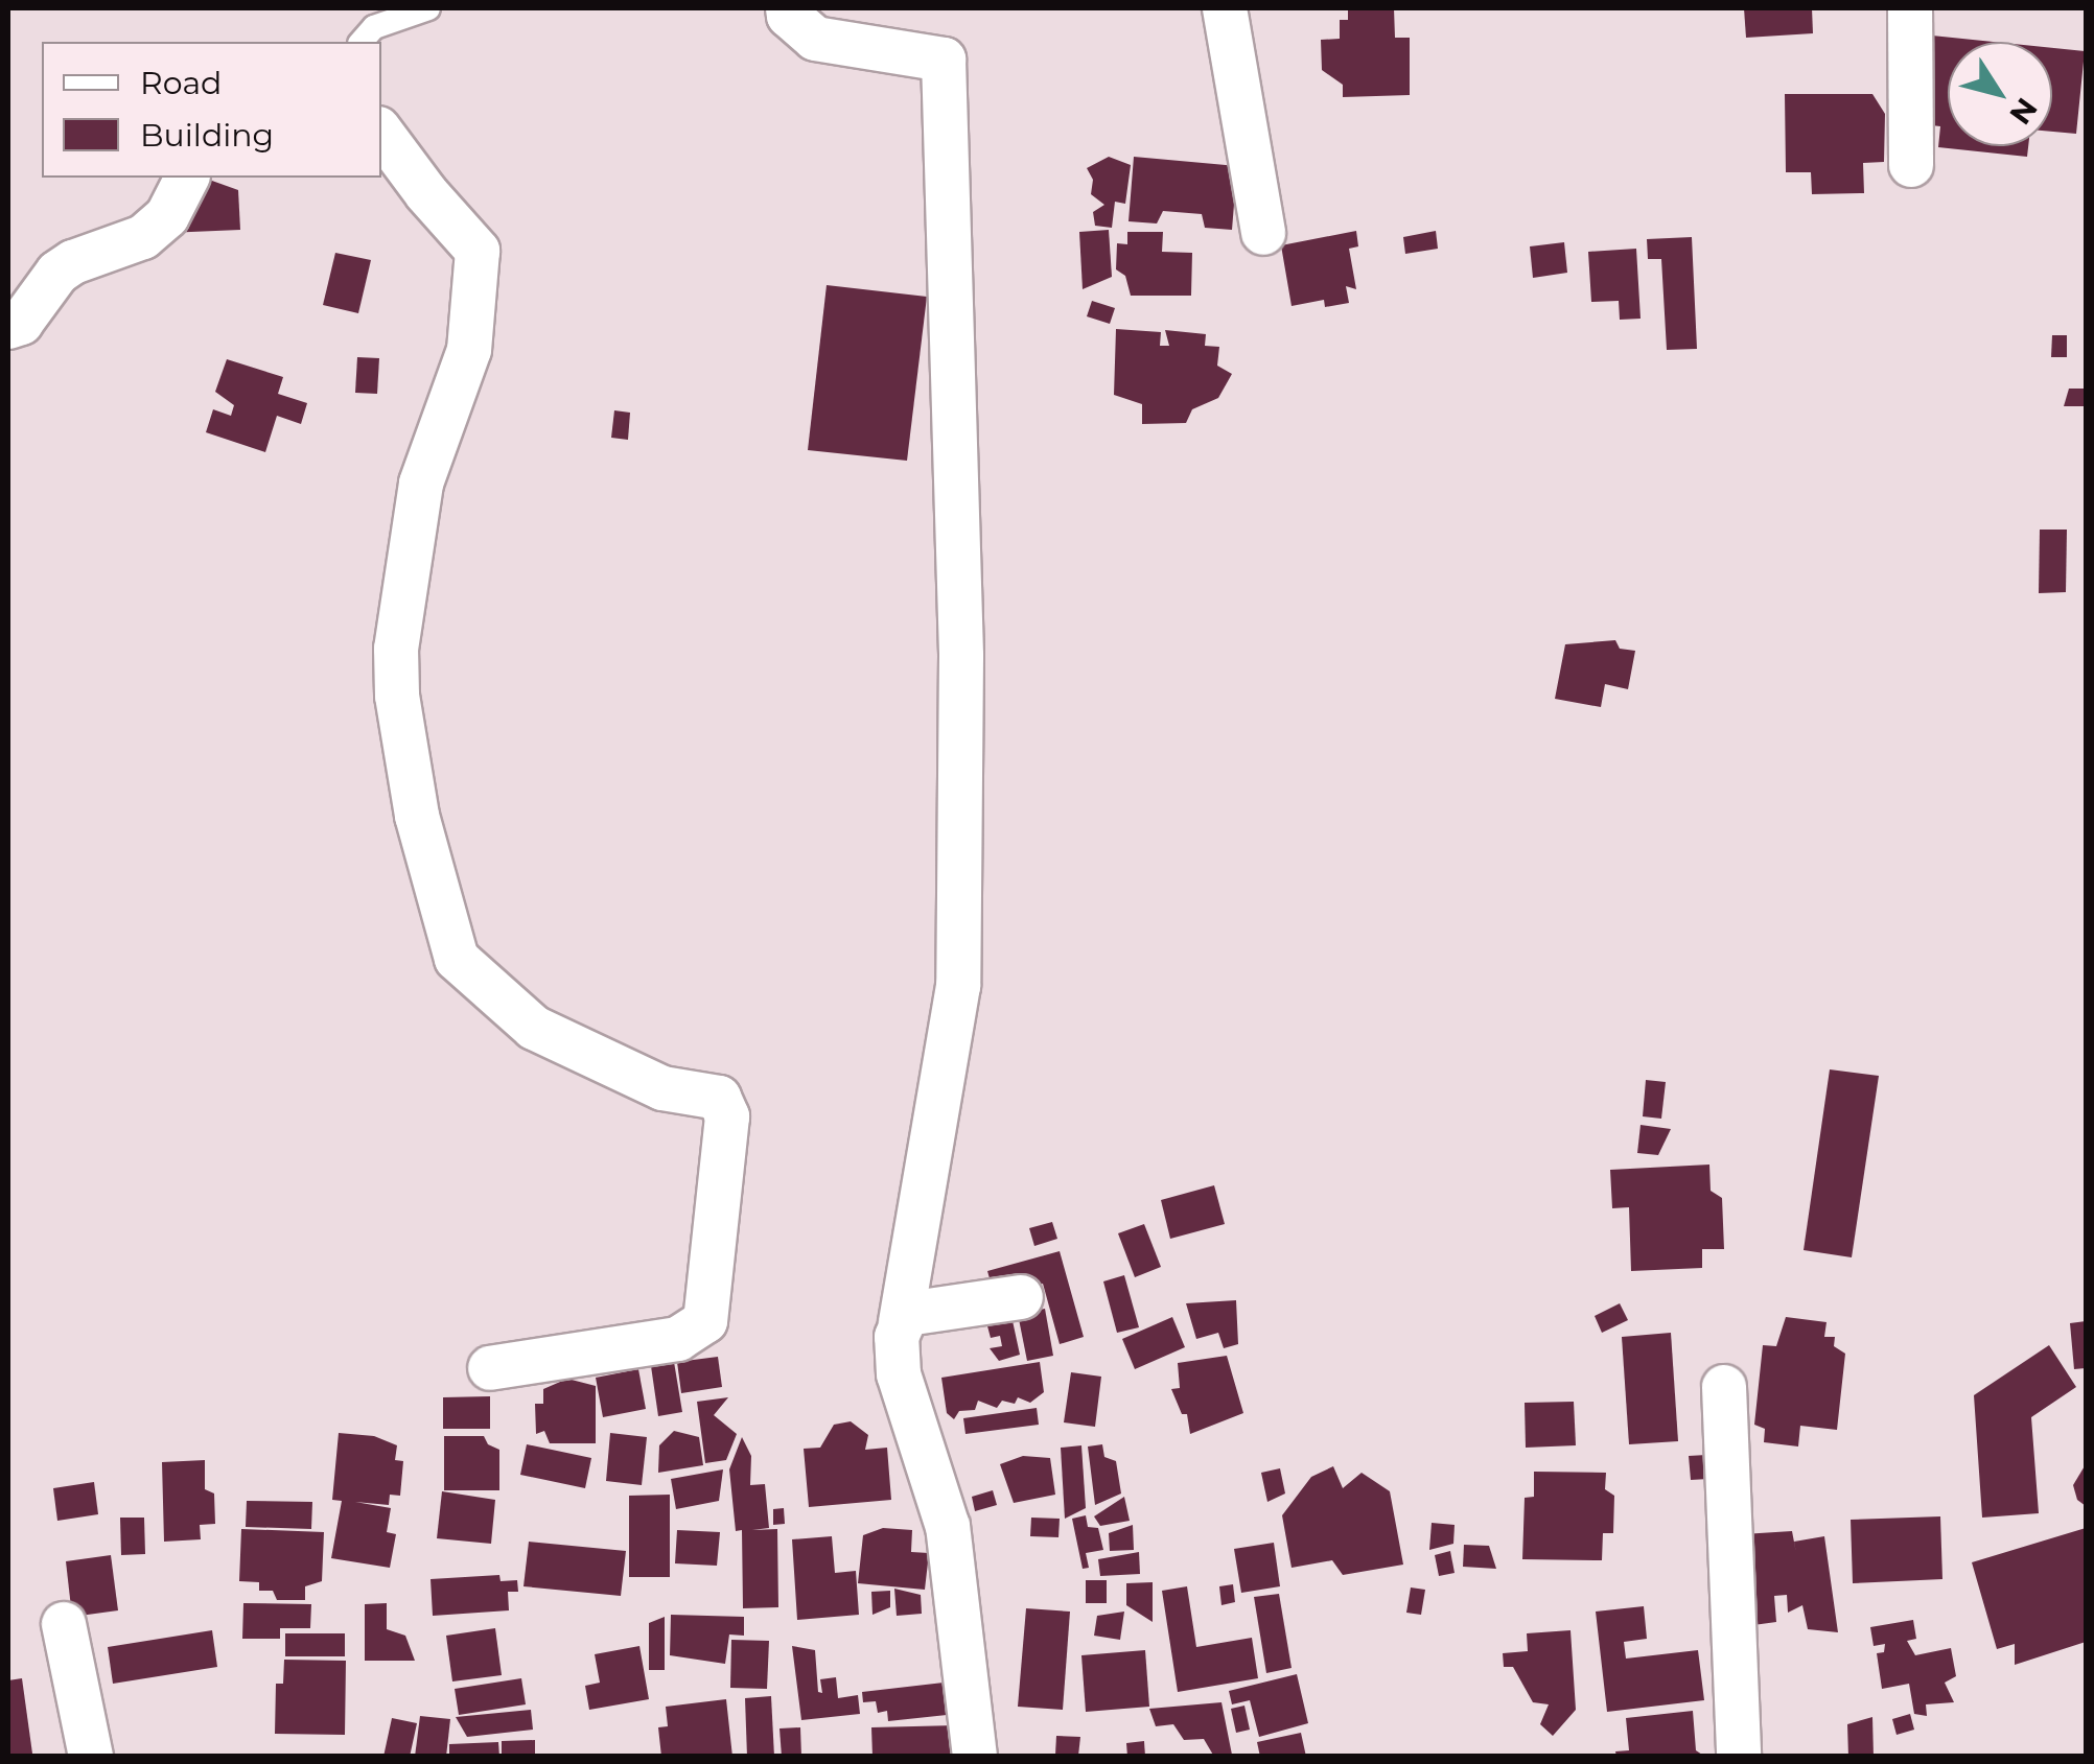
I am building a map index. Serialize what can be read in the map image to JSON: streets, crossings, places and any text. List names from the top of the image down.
{
  "legend": ["Road", "Building"],
  "north": "bottom right"
}
